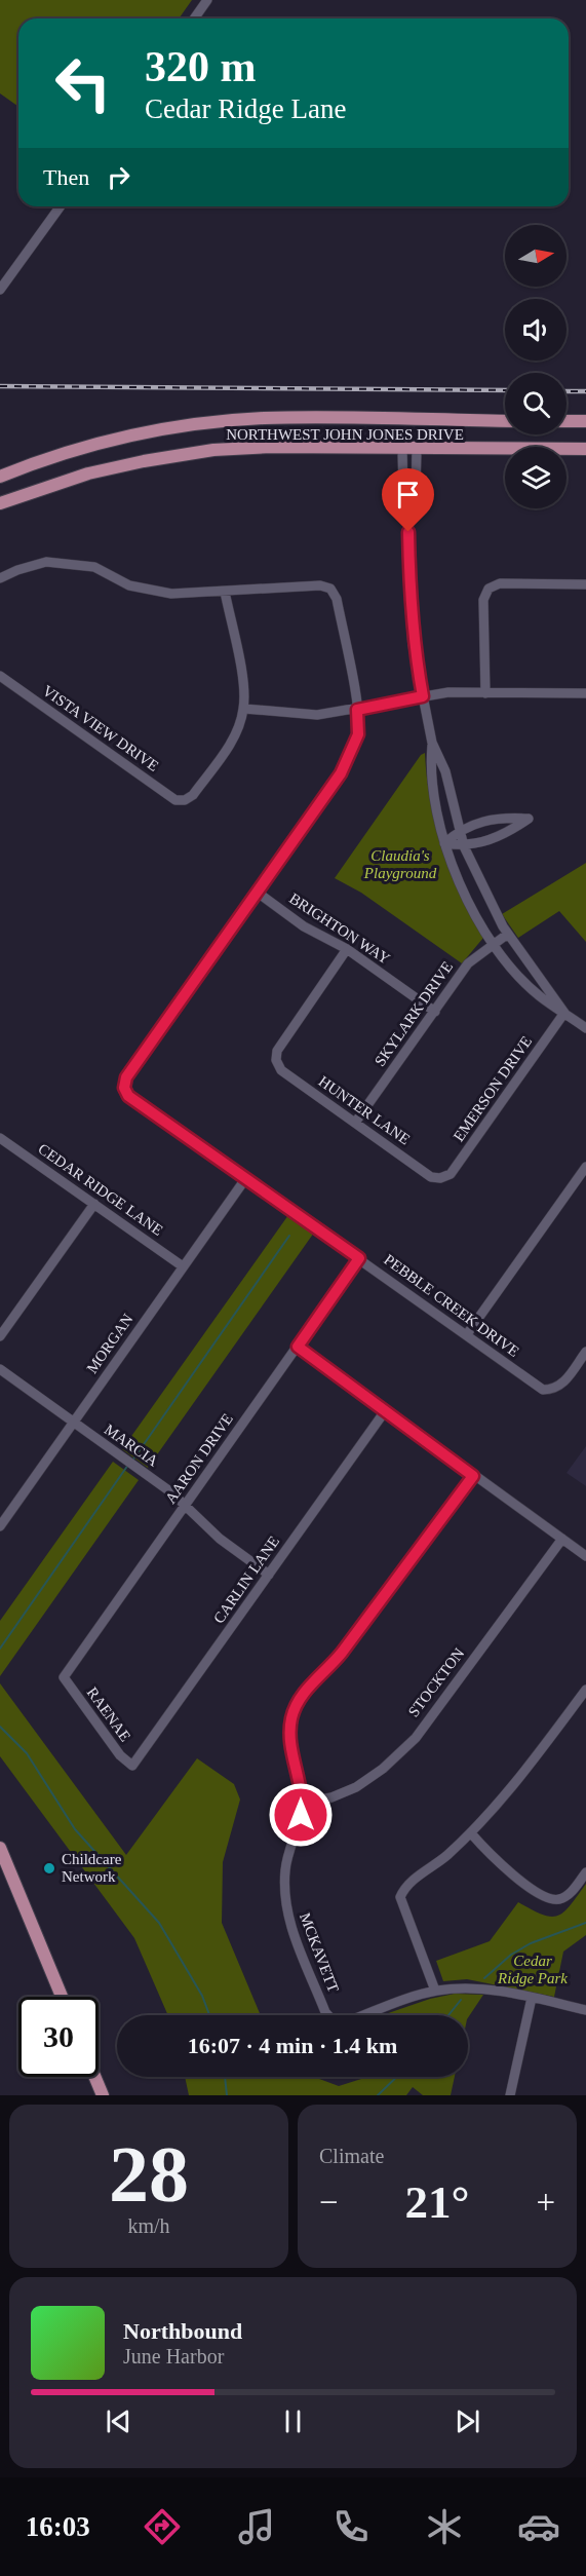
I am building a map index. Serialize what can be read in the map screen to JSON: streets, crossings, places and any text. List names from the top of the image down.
{
  "streets": {
    "main road": ["NORTHWEST JOHN JONES DRIVE"],
    "street": [
      "VISTA VIEW DRIVE",
      "BRIGHTON WAY",
      "SKYLARK DRIVE",
      "EMERSON DRIVE",
      "HUNTER LANE",
      "CEDAR RIDGE LANE",
      "PEBBLE CREEK DRIVE",
      "MORGAN",
      "MARCIA",
      "AARON DRIVE",
      "CARLIN LANE",
      "STOCKTON",
      "RAENAE",
      "MCKAVETT"
    ]
  },
  "crossings": [
    ["BRIGHTON WAY", "SKYLARK DRIVE"],
    ["BRIGHTON WAY", "HUNTER LANE"],
    ["BRIGHTON WAY", "PEBBLE CREEK DRIVE"],
    ["SKYLARK DRIVE", "HUNTER LANE"],
    ["EMERSON DRIVE", "HUNTER LANE"],
    ["CEDAR RIDGE LANE", "MORGAN"],
    ["PEBBLE CREEK DRIVE", "MORGAN"],
    ["PEBBLE CREEK DRIVE", "AARON DRIVE"],
    ["MORGAN", "MARCIA"],
    ["MARCIA", "AARON DRIVE"],
    ["MARCIA", "CARLIN LANE"],
    ["AARON DRIVE", "RAENAE"],
    ["CARLIN LANE", "RAENAE"],
    ["STOCKTON", "MCKAVETT"]
  ],
  "parks": ["Claudia's Playground", "Cedar Ridge Park"],
  "places": ["Childcare Network"],
  "north": "right",
  "page": {
    "turn": ["320 m", "Cedar Ridge Lane"],
    "then": "Then",
    "limit": "30",
    "trip": "16:07 · 4 min · 1.4 km",
    "tile": [
      ["28", "km/h"],
      "Climate"
    ],
    "heat": ["−", "21°", "+"],
    "song": ["Northbound", "June Harbor"],
    "tabs": "16:03"
  }
}
